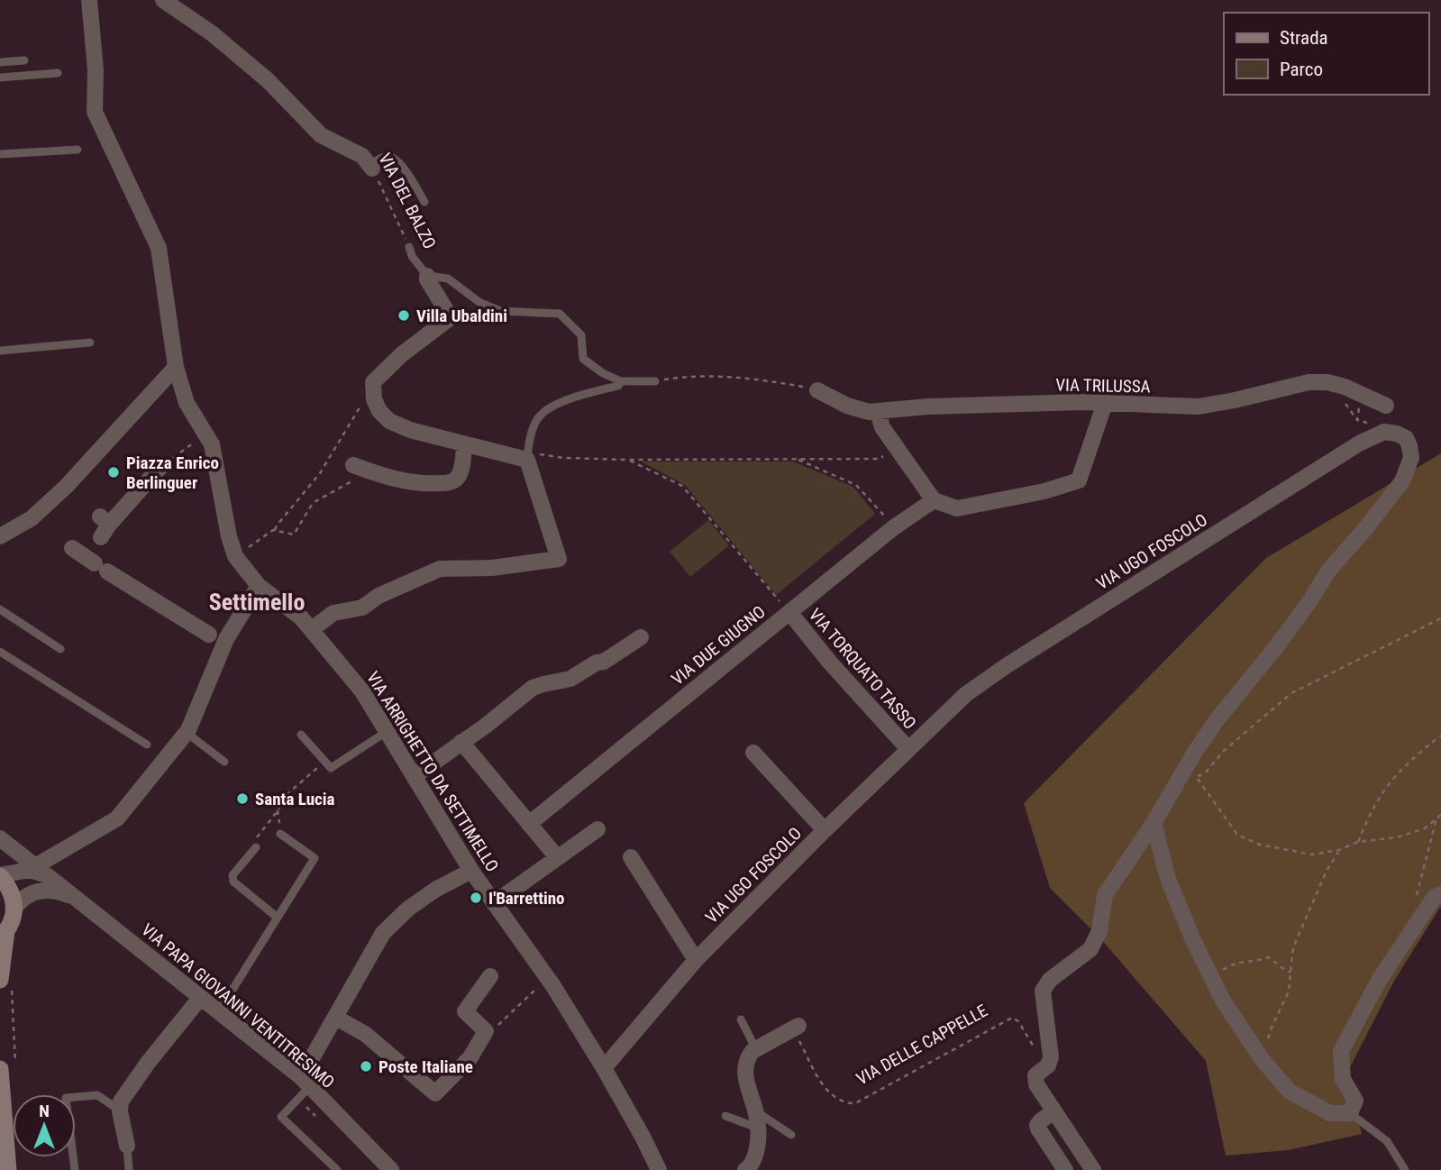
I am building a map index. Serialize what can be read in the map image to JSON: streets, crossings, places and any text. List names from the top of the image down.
{
  "streets": {
    "street": [
      "VIA DEL BALZO",
      "VIA TRILUSSA",
      "VIA UGO FOSCOLO",
      "VIA DUE GIUGNO",
      "VIA TORQUATO TASSO",
      "VIA ARRIGHETTO DA SETTIMELLO",
      "VIA PAPA GIOVANNI VENTITRESIMO"
    ],
    "path": ["VIA DELLE CAPPELLE"]
  },
  "crossings": [
    ["VIA UGO FOSCOLO", "VIA TORQUATO TASSO"],
    ["VIA UGO FOSCOLO", "VIA ARRIGHETTO DA SETTIMELLO"],
    ["VIA DUE GIUGNO", "VIA TORQUATO TASSO"]
  ],
  "districts": ["Settimello"],
  "places": [
    "Villa Ubaldini",
    "Piazza Enrico Berlinguer",
    "Santa Lucia",
    "I'Barrettino",
    "Poste Italiane"
  ],
  "legend": ["Strada", "Parco"],
  "north": "top"
}
